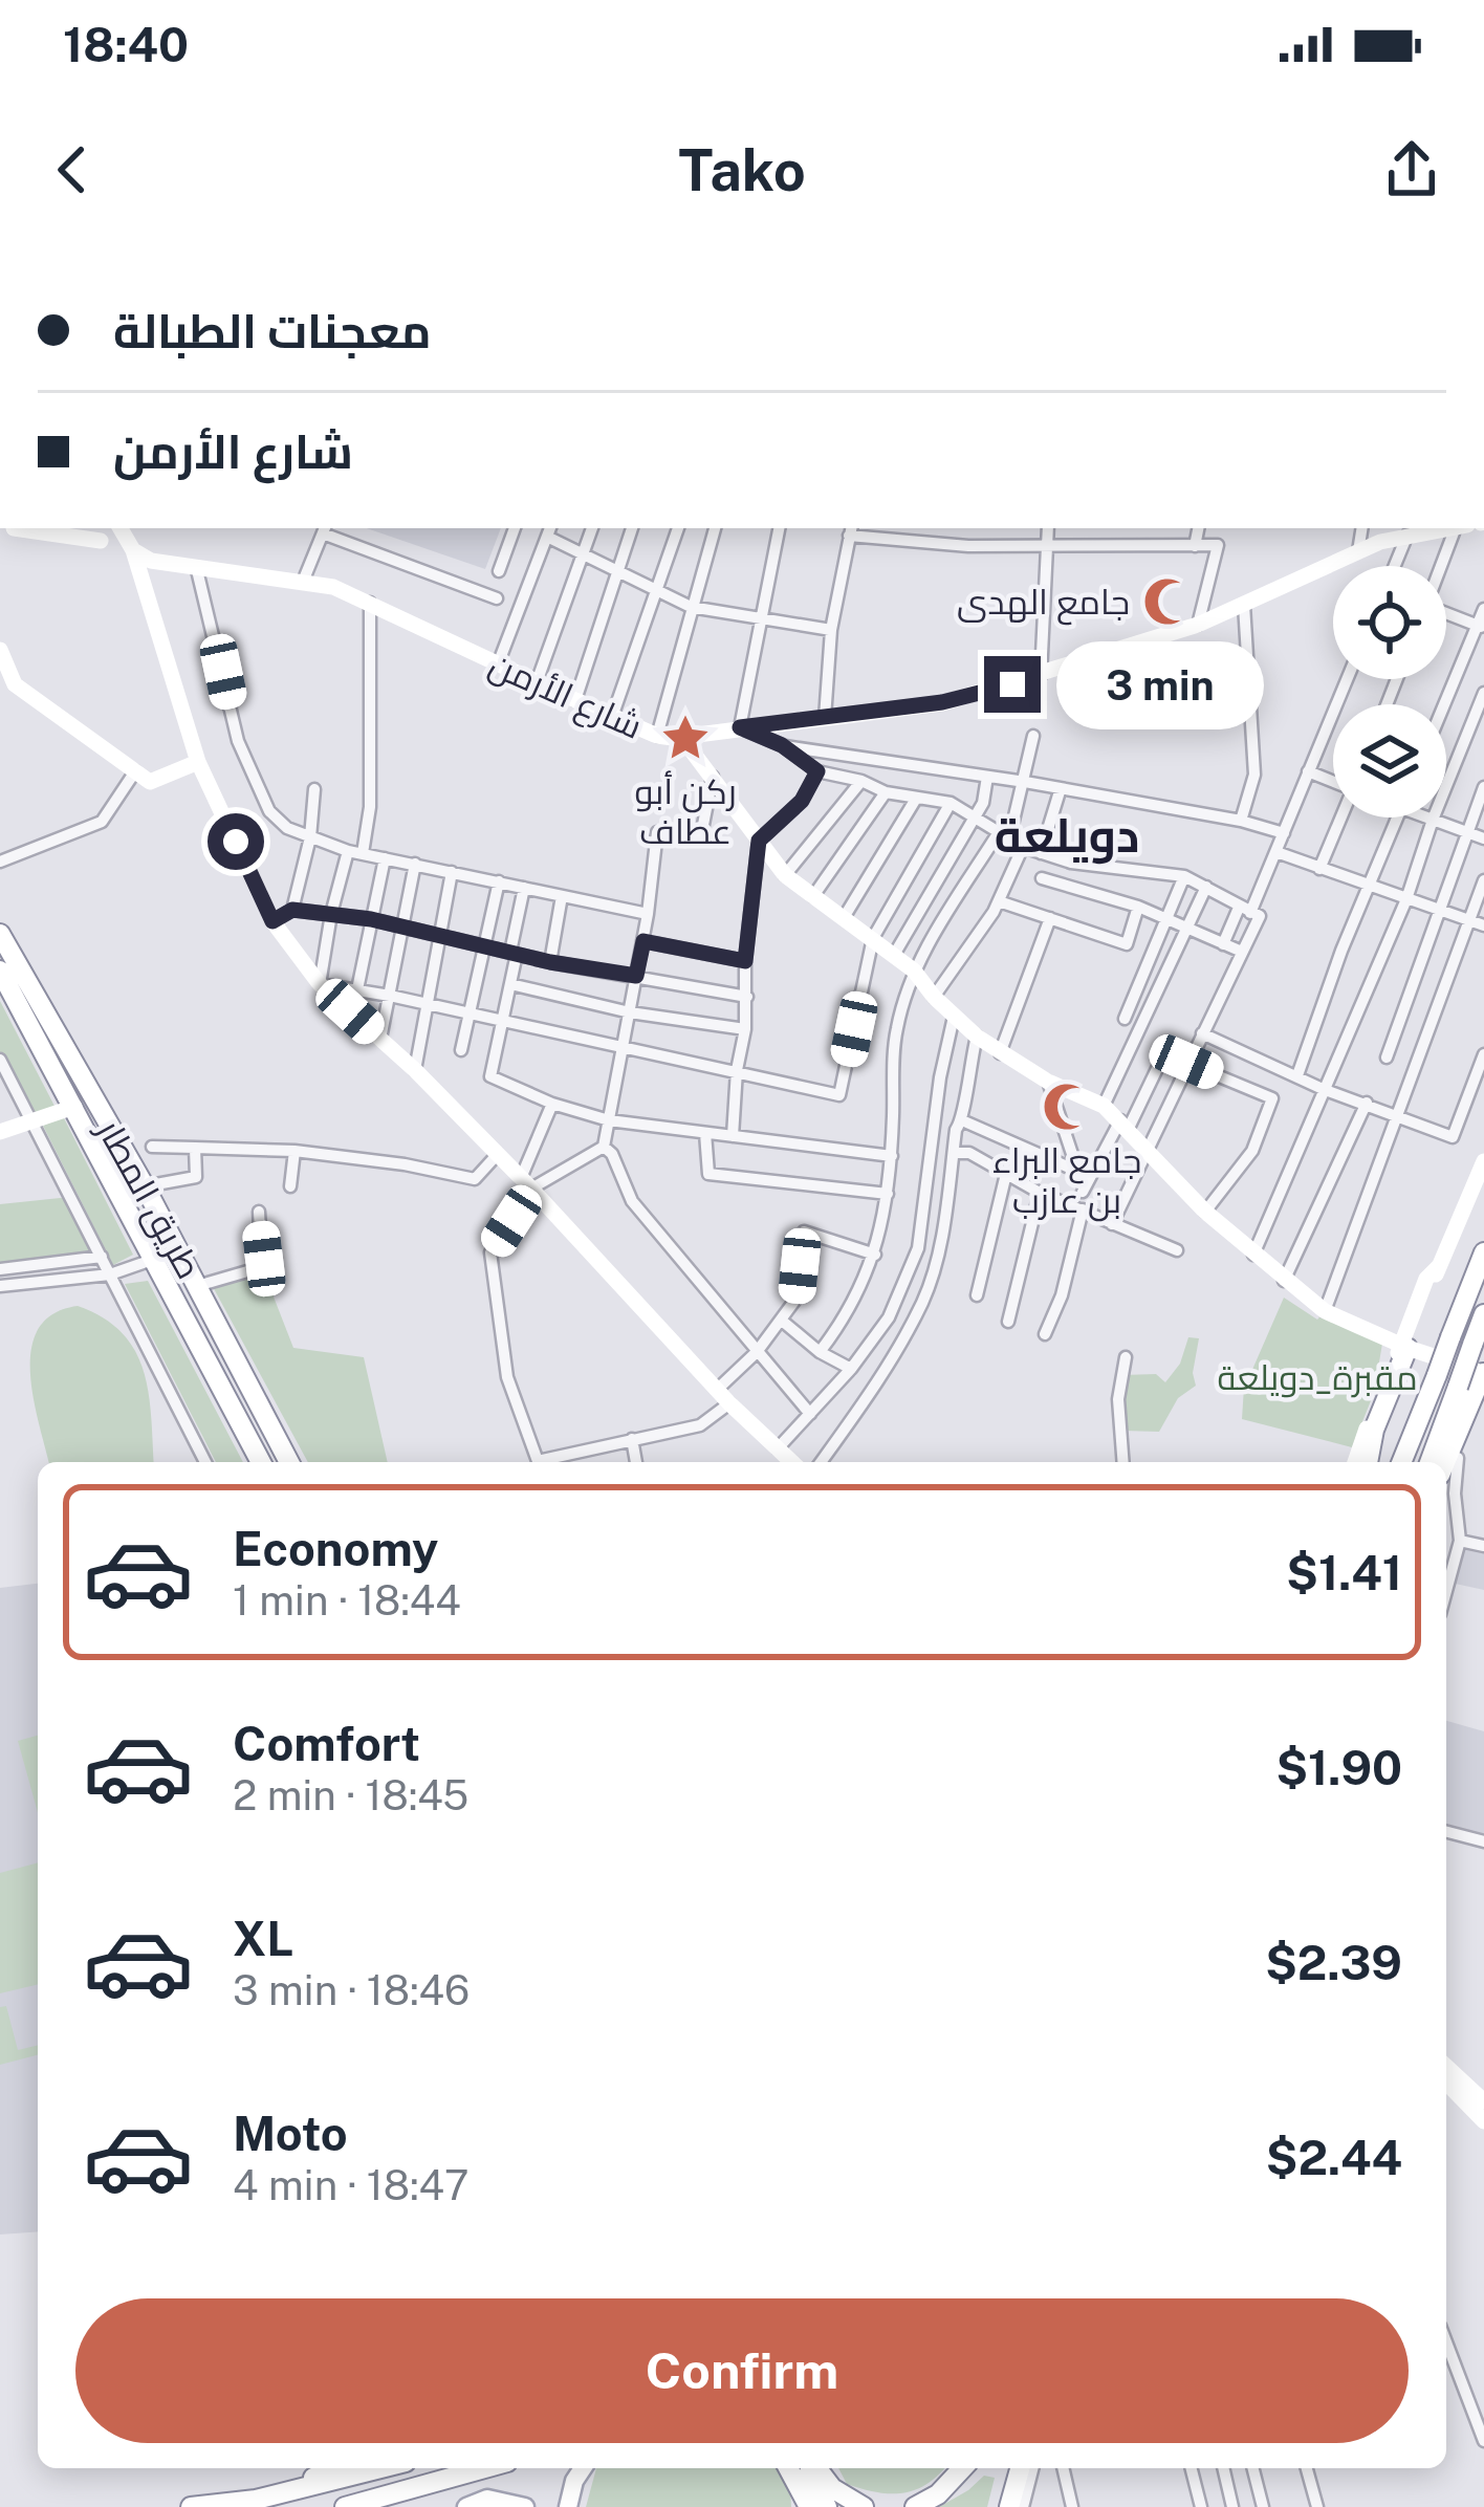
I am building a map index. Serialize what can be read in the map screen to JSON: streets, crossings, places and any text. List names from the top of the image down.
{
  "streets": {
    "highway": ["طريق المطار"],
    "main road": ["شارع الأرمن"]
  },
  "districts": ["دويلعة"],
  "parks": ["مقبرة_دويلعة"],
  "places": {
    "mosque": ["جامع الهدى", "جامع البراء بن عازب"],
    "place": ["ركن أبو عطاف"]
  },
  "page": {
    "status": "18:40",
    "header": "Tako",
    "banner": ["معجنات الطبالة", "شارع الأرمن"],
    "bubble": "3 min",
    "list": [
      {
        "name": "Economy",
        "note": "1 min · 18:44",
        "value": "$1.41"
      },
      {
        "name": "Comfort",
        "note": "2 min · 18:45",
        "value": "$1.90"
      },
      {
        "name": "XL",
        "note": "3 min · 18:46",
        "value": "$2.39"
      },
      {
        "name": "Moto",
        "note": "4 min · 18:47",
        "value": "$2.44"
      }
    ],
    "buttons": "Confirm"
  }
}
